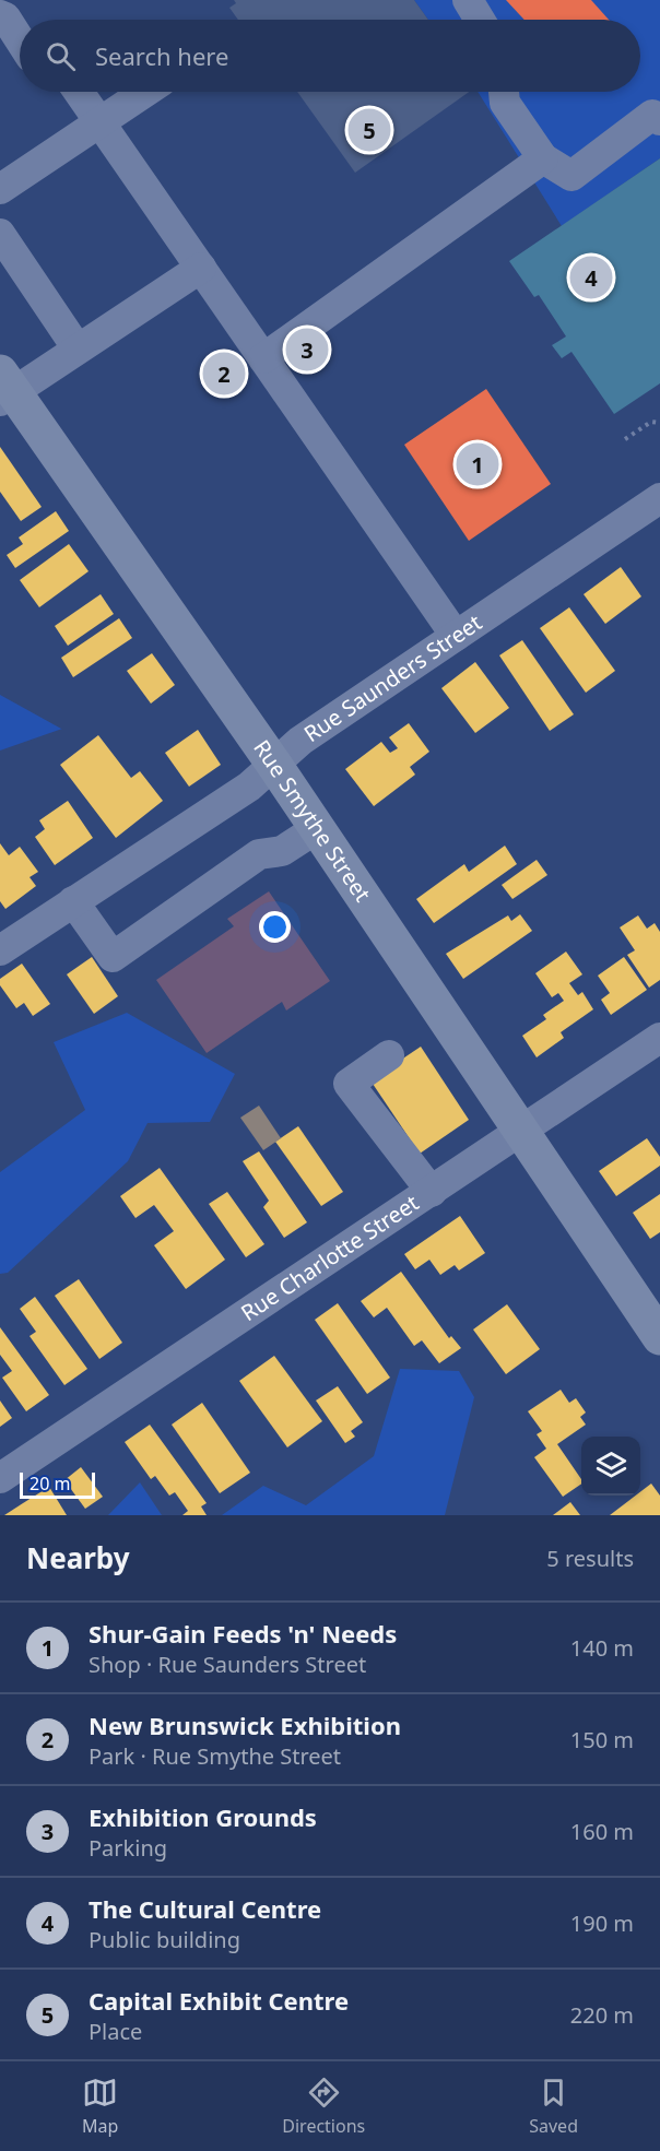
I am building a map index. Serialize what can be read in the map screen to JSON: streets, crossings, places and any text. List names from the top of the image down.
{
  "streets": {
    "main road": ["Rue Smythe Street"],
    "street": ["Rue Saunders Street", "Rue Charlotte Street"]
  },
  "crossings": [
    ["Rue Saunders Street", "Rue Smythe Street"],
    ["Rue Smythe Street", "Rue Charlotte Street"]
  ],
  "scale_bar": "20 m",
  "page": {
    "search": "Search here",
    "pins": [
      "5",
      "4",
      "3",
      "2",
      "1"
    ],
    "scale": "20 m",
    "heading": ["Nearby", "5 results"],
    "list": [
      {
        "mark": "1",
        "name": "Shur-Gain Feeds 'n' Needs",
        "note": "Shop · Rue Saunders Street",
        "value": "140 m"
      },
      {
        "mark": "2",
        "name": "New Brunswick Exhibition",
        "note": "Park · Rue Smythe Street",
        "value": "150 m"
      },
      {
        "mark": "3",
        "name": "Exhibition Grounds",
        "note": "Parking",
        "value": "160 m"
      },
      {
        "mark": "4",
        "name": "The Cultural Centre",
        "note": "Public building",
        "value": "190 m"
      },
      {
        "mark": "5",
        "name": "Capital Exhibit Centre",
        "note": "Place",
        "value": "220 m"
      }
    ],
    "nav": ["Map", "Directions", "Saved"]
  }
}
